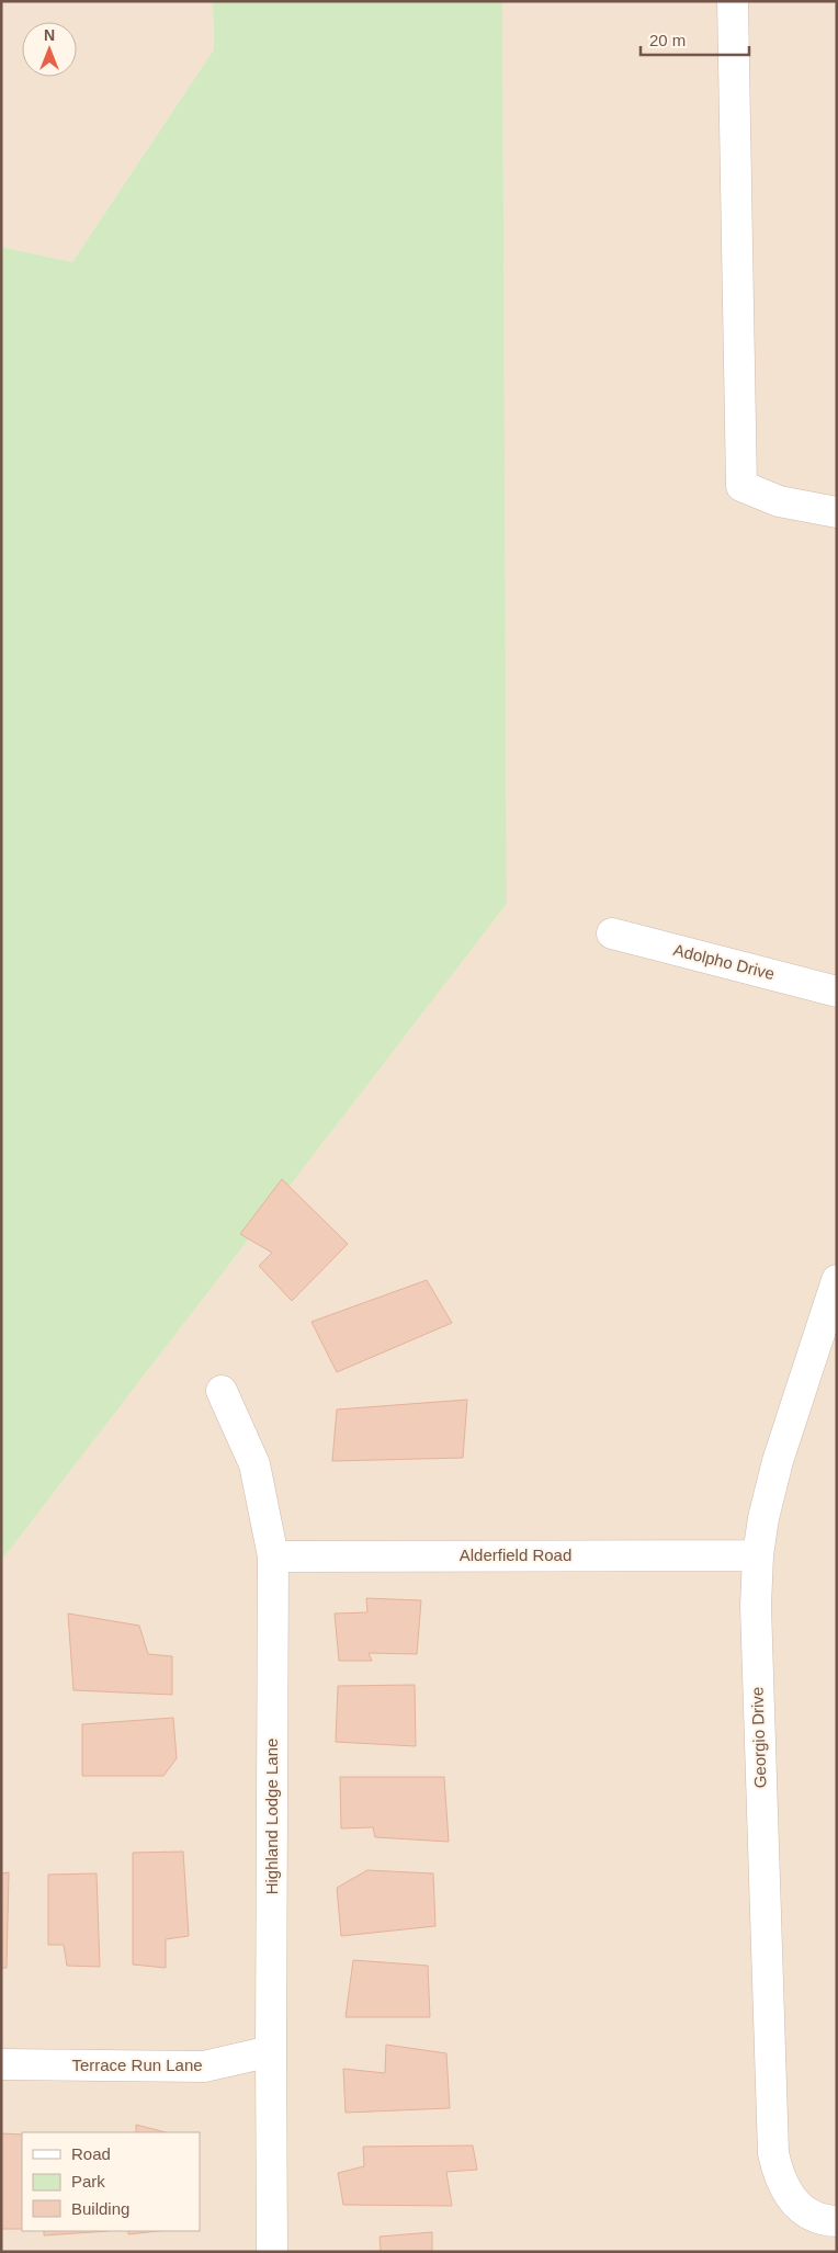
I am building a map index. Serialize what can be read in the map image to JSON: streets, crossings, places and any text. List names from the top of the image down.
{
  "streets": {
    "street": [
      "Adolpho Drive",
      "Alderfield Road",
      "Georgio Drive",
      "Highland Lodge Lane",
      "Terrace Run Lane"
    ]
  },
  "crossings": [
    ["Alderfield Road", "Georgio Drive"],
    ["Alderfield Road", "Highland Lodge Lane"],
    ["Highland Lodge Lane", "Terrace Run Lane"]
  ],
  "legend": ["Road", "Park", "Building"],
  "scale_bar": "20 m",
  "north": "top"
}
